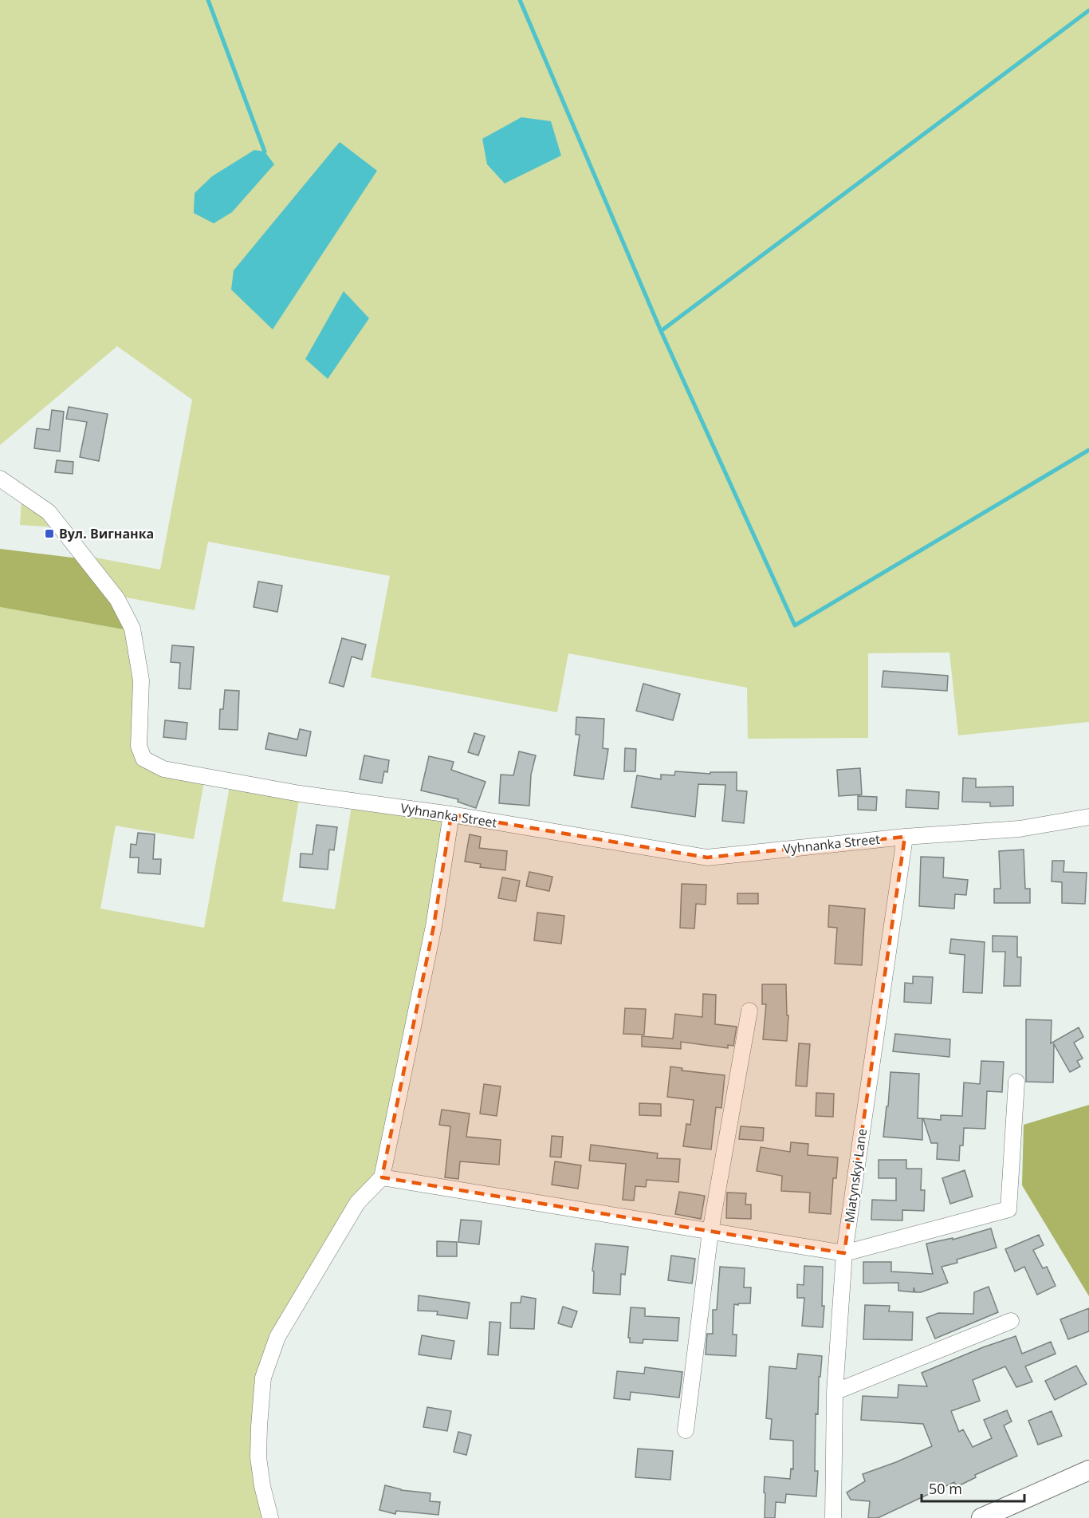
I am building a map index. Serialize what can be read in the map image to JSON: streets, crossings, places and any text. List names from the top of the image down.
{
  "streets": {
    "street": ["Vyhnanka Street", "Miatynskyi Lane"]
  },
  "crossings": [
    ["Vyhnanka Street", "Miatynskyi Lane"]
  ],
  "places": {
    "transit": ["Вул. Вигнанка"]
  },
  "scale_bar": "50 m"
}
